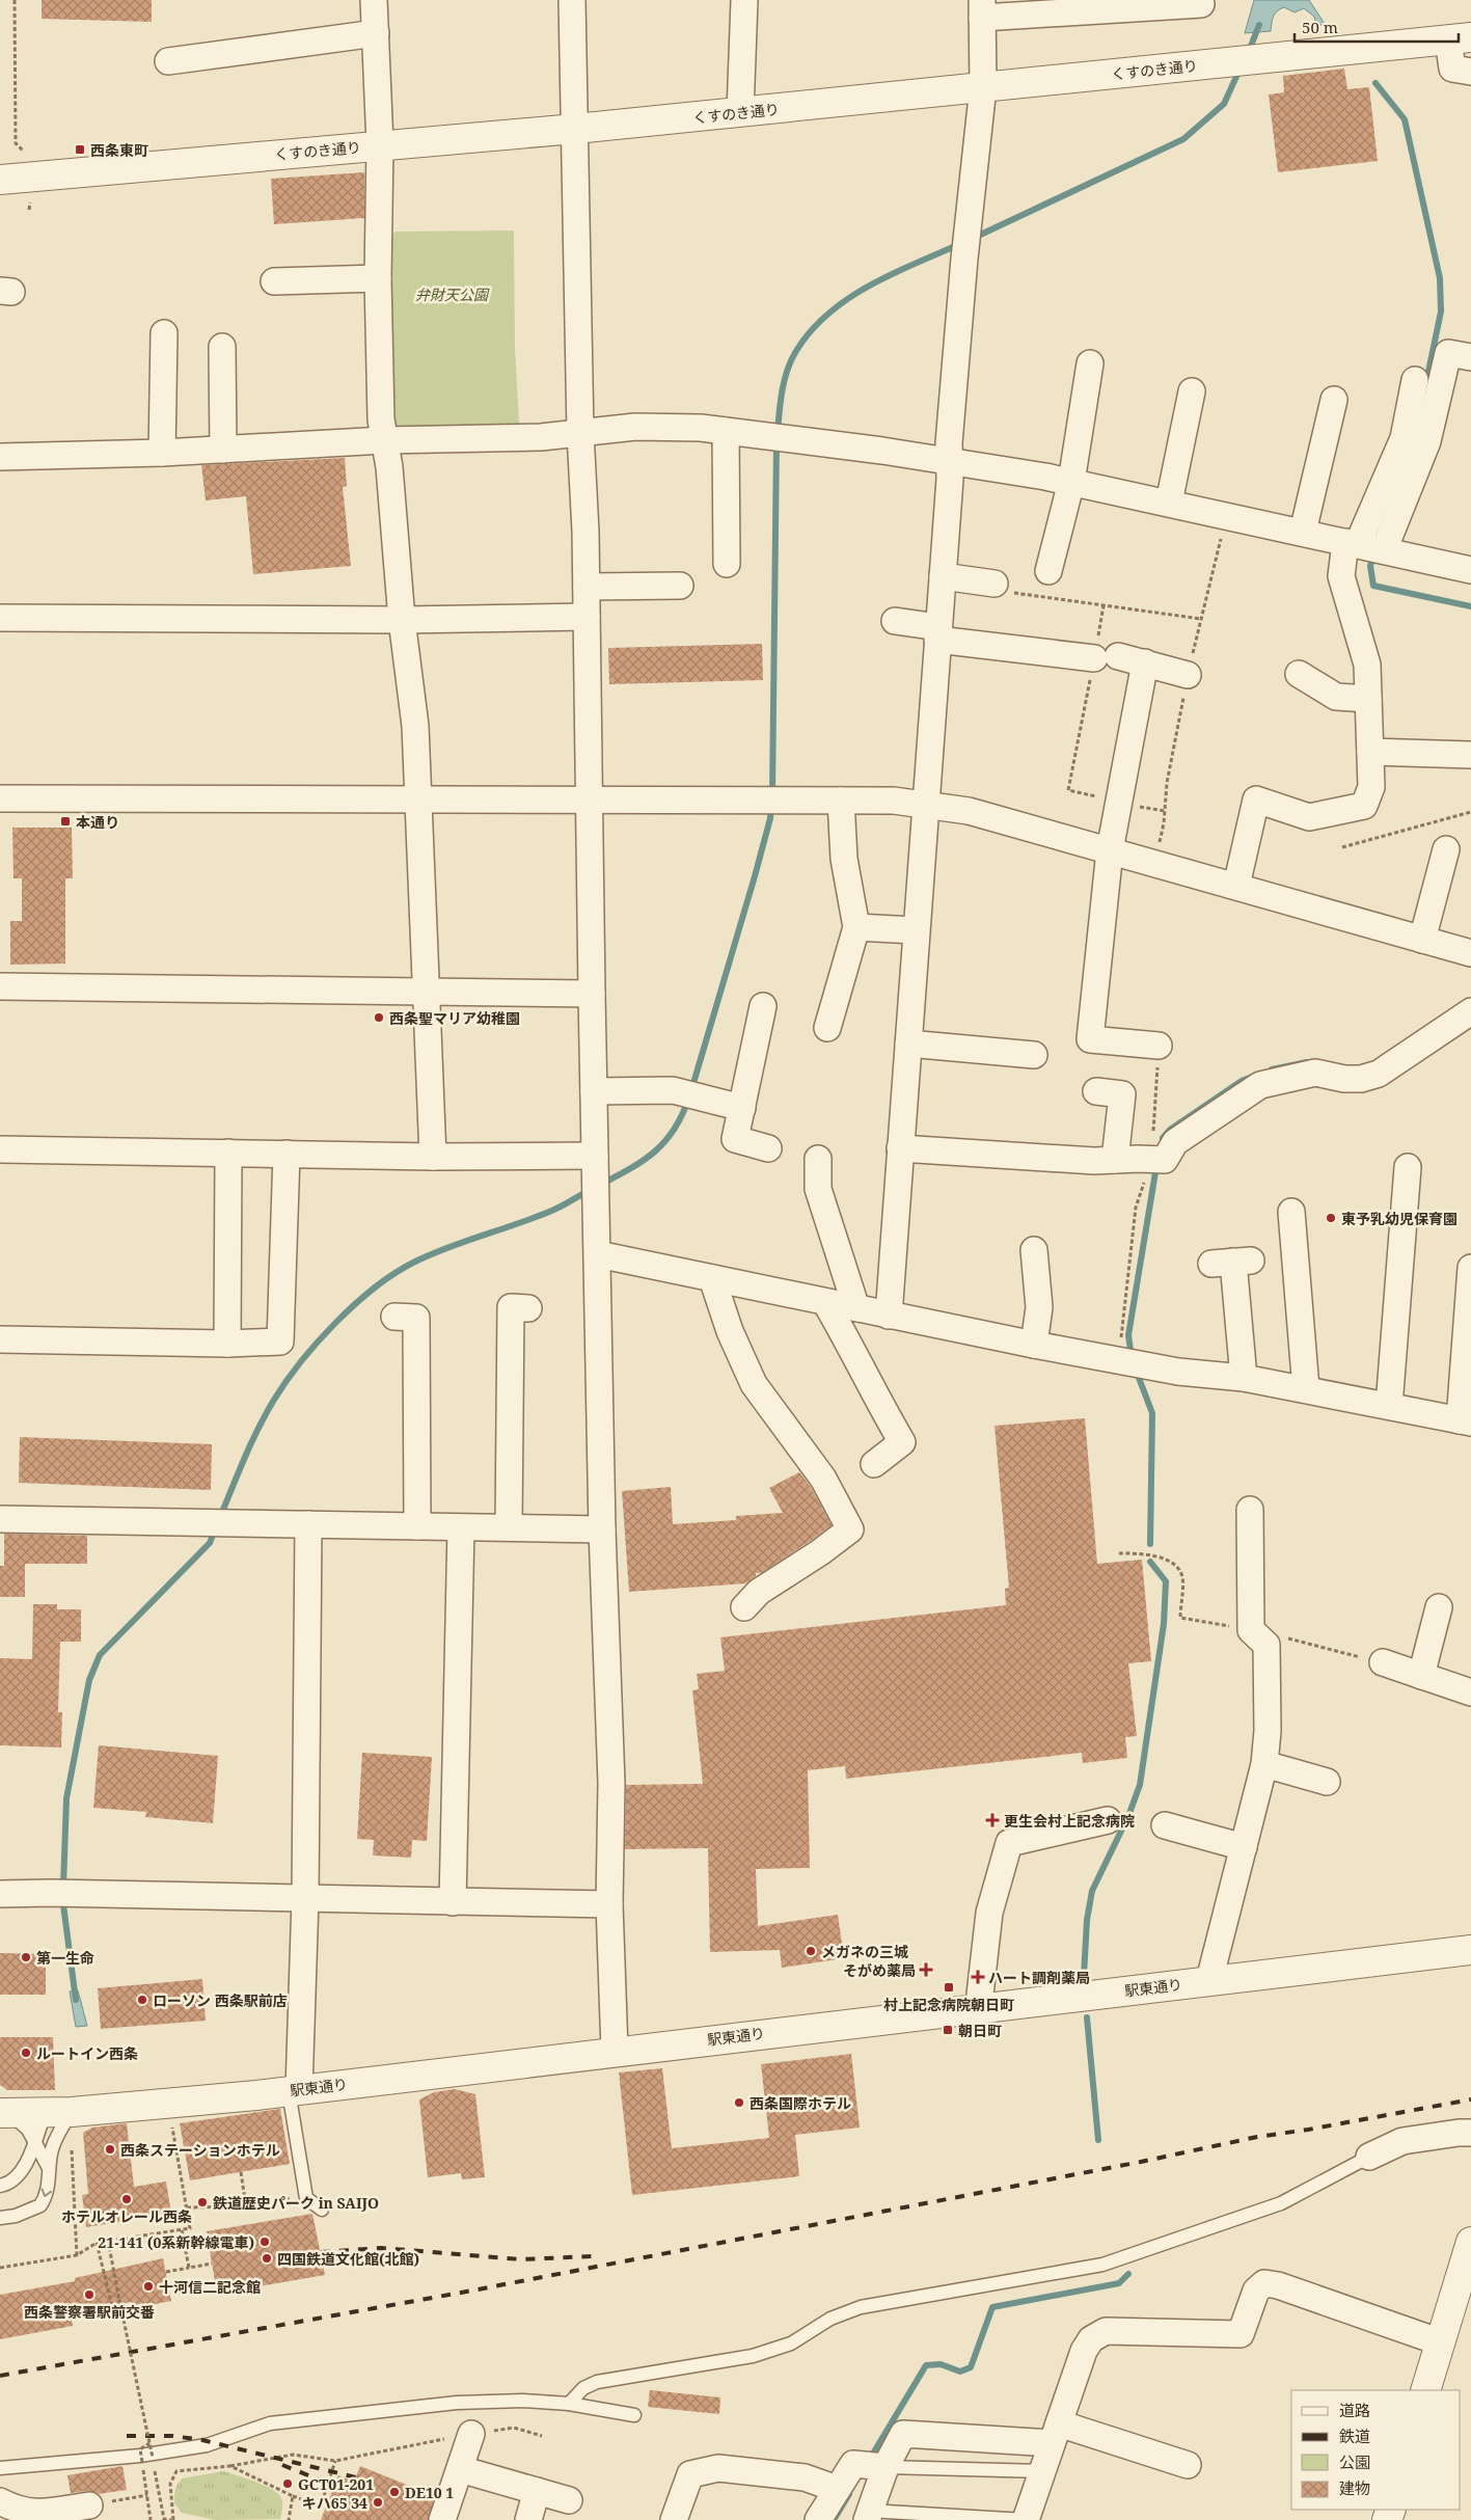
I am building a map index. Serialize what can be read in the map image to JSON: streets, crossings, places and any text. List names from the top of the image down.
{
  "streets": {
    "street": ["くすのき通り", "駅東通り"]
  },
  "parks": ["弁財天公園"],
  "places": {
    "transit": [
      "西条東町",
      "本通り",
      "村上記念病院朝日町",
      "朝日町"
    ],
    "other": [
      "西条聖マリア幼稚園",
      "東予乳幼児保育園",
      "メガネの三城",
      "第一生命",
      "ローソン 西条駅前店",
      "ルートイン西条",
      "西条国際ホテル",
      "西条ステーションホテル",
      "ホテルオレール西条",
      "鉄道歴史パーク in SAIJO",
      "21-141 (0系新幹線電車)",
      "四国鉄道文化館(北館)",
      "十河信二記念館",
      "西条警察署駅前交番",
      "GCT01-201",
      "DE10 1",
      "キハ65 34"
    ],
    "health": ["更生会村上記念病院", "そがめ薬局", "ハート調剤薬局"]
  },
  "legend": [
    "道路",
    "鉄道",
    "公園",
    "建物"
  ],
  "scale_bar": "50 m"
}
